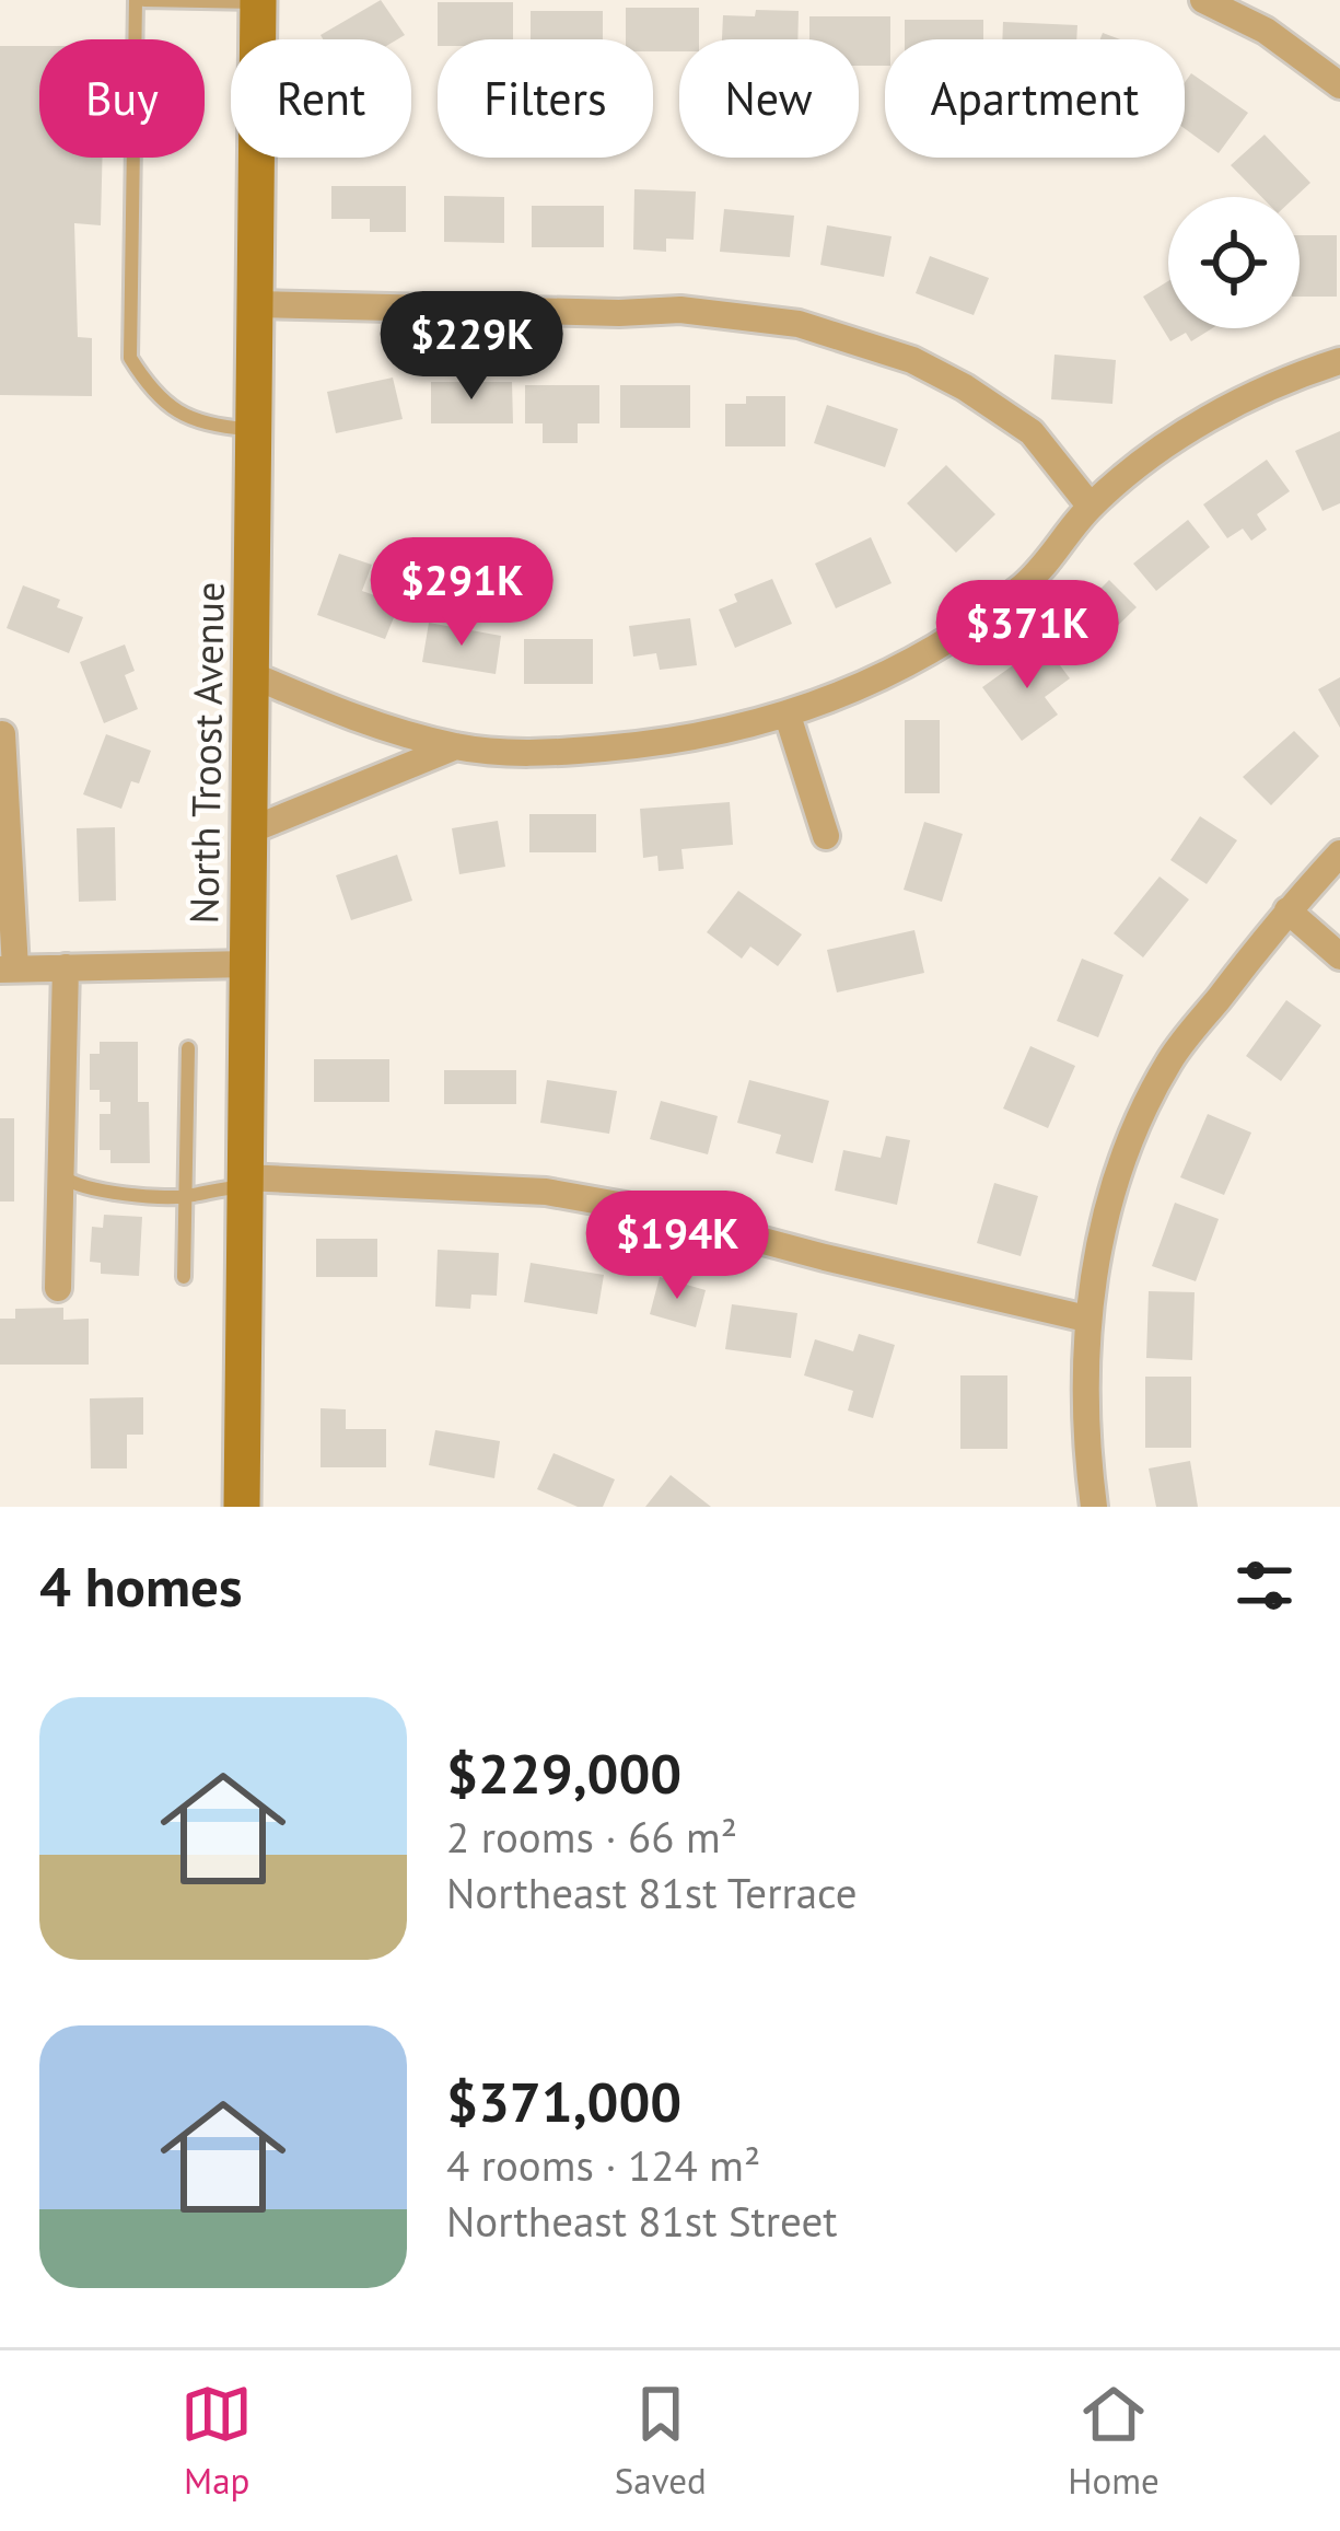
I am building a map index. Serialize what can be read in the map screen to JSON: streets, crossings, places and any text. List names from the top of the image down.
{
  "streets": {
    "street": ["North Troost Avenue"]
  },
  "page": {
    "chip": [
      "Buy",
      "Rent",
      "Filters",
      "New",
      "Apartment"
    ],
    "price": [
      "$229K",
      "$291K",
      "$371K",
      "$194K"
    ],
    "heading": "4 homes",
    "list": [
      {
        "name": "$229,000",
        "note": "2 rooms · 66 m² · Northeast 81st Terrace"
      },
      {
        "name": "$371,000",
        "note": "4 rooms · 124 m² · Northeast 81st Street"
      }
    ],
    "tabs": ["Map", "Saved", "Home"]
  }
}
